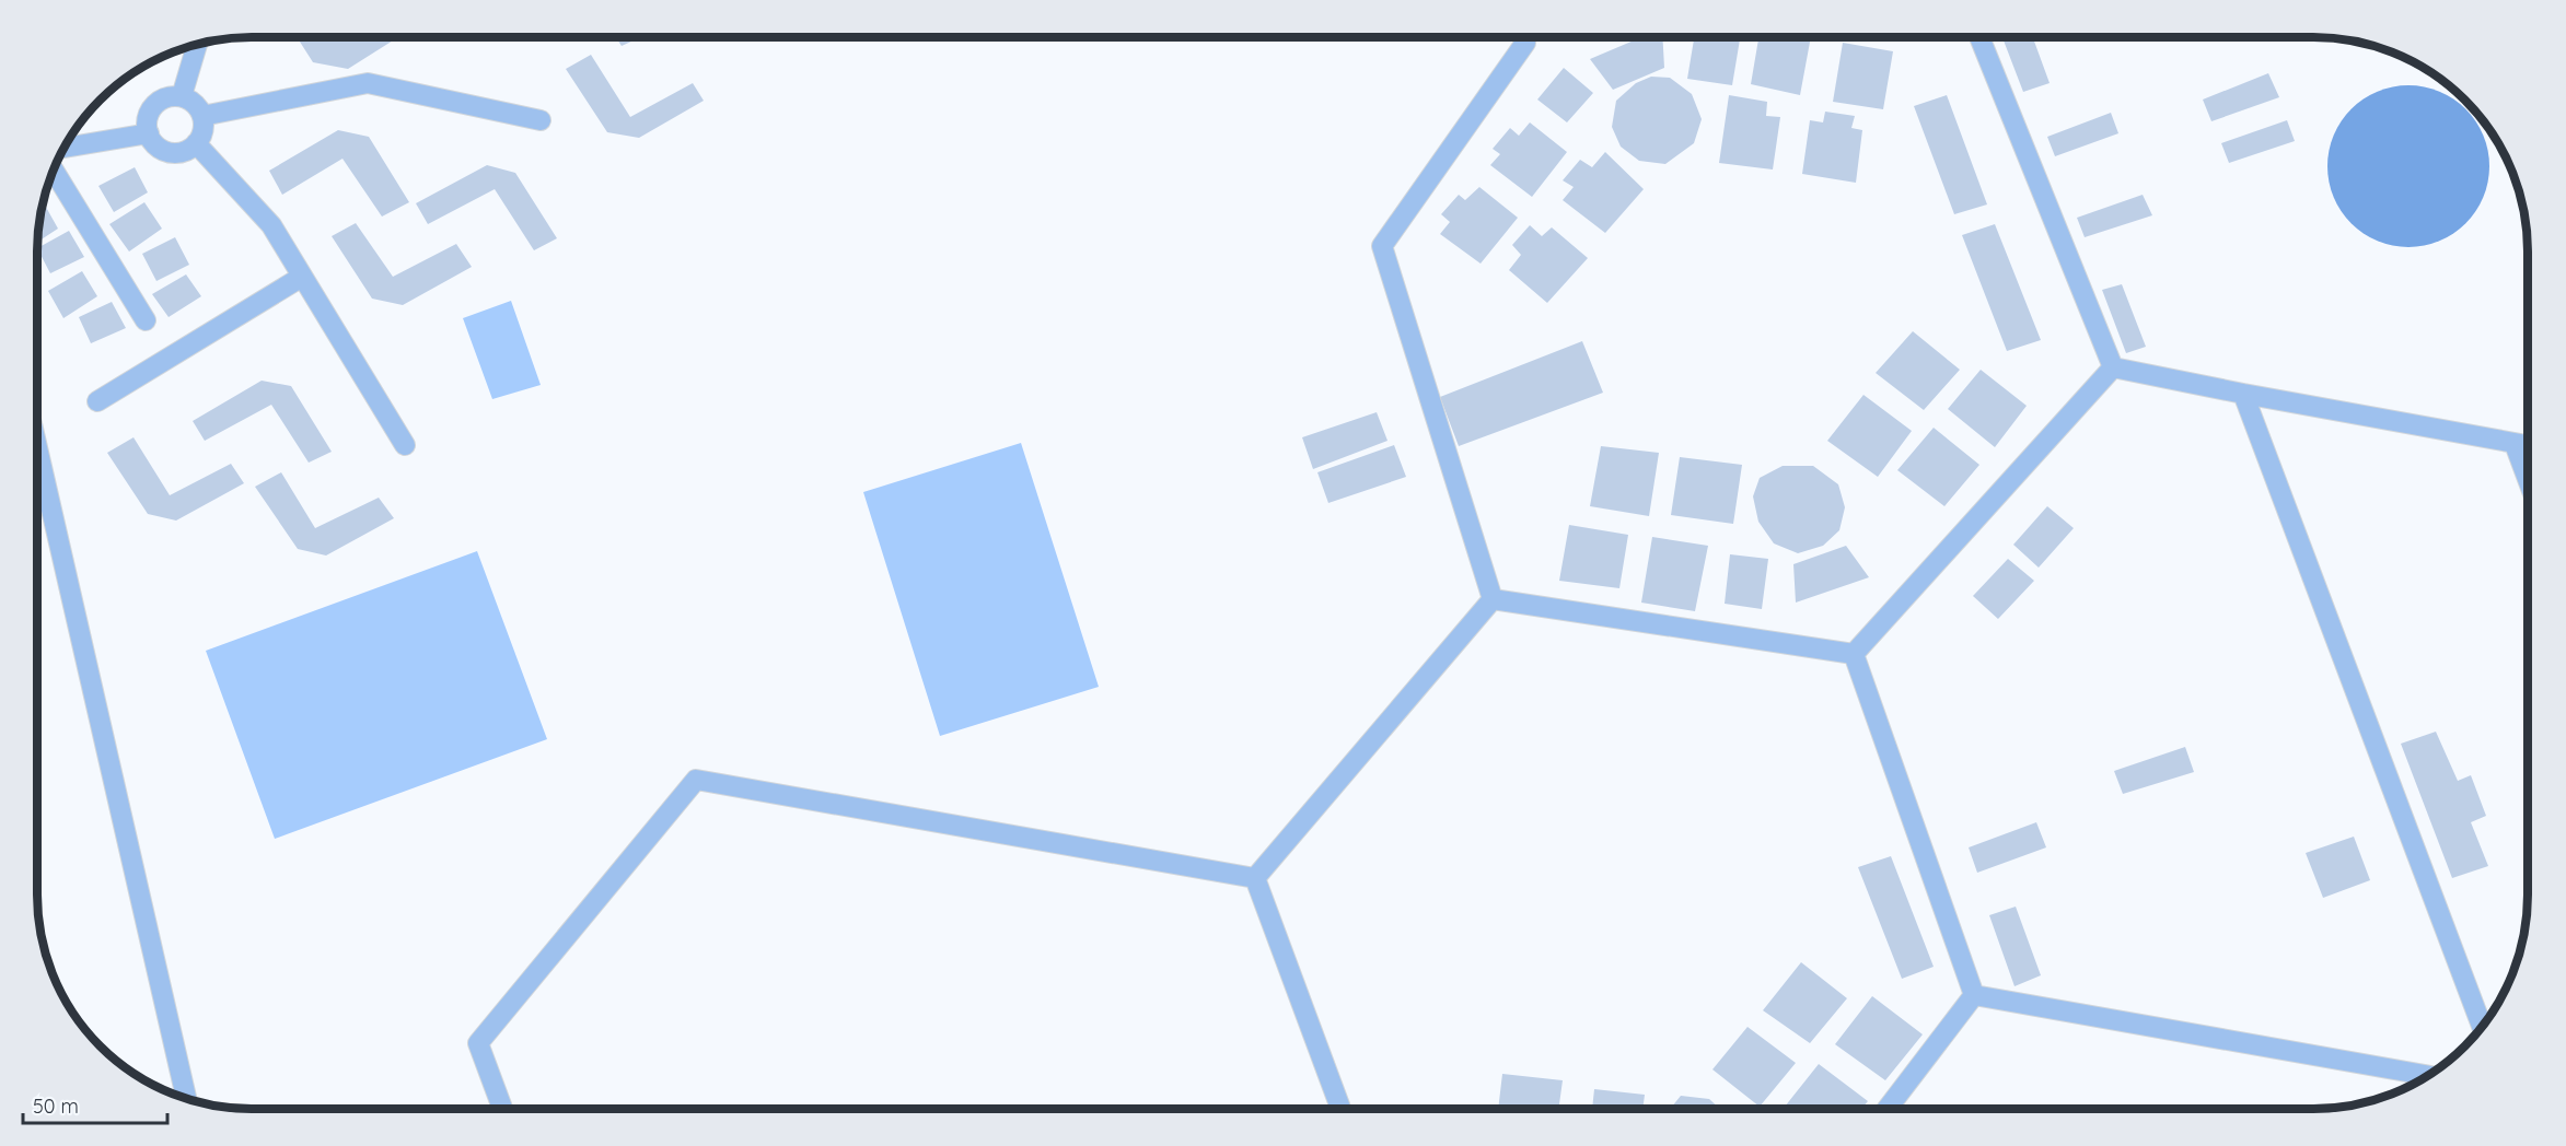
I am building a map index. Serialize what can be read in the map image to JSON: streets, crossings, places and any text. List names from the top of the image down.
{
  "scale_bar": "50 m"
}
